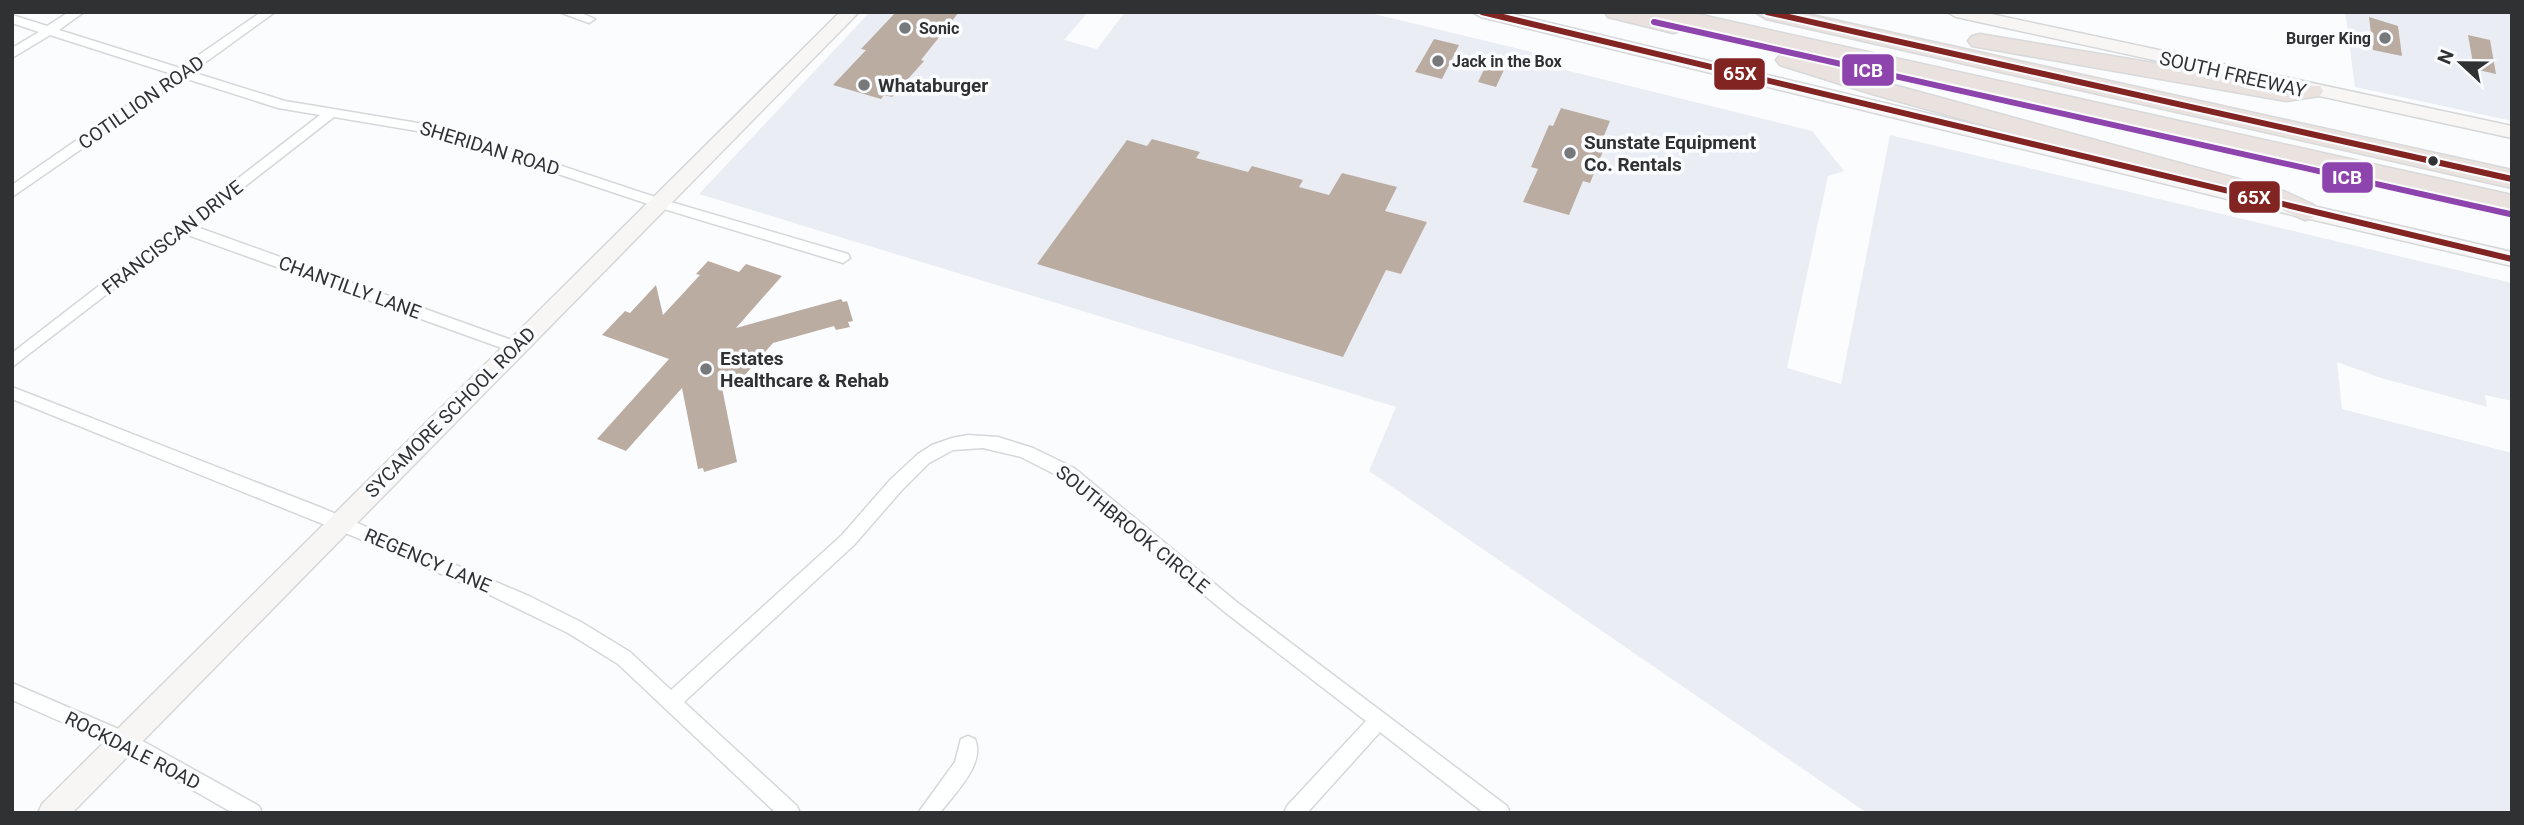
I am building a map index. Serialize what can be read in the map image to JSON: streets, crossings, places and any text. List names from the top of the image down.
{
  "streets": {
    "main road": ["SOUTH FREEWAY", "SYCAMORE SCHOOL ROAD"],
    "street": [
      "COTILLION ROAD",
      "SHERIDAN ROAD",
      "FRANCISCAN DRIVE",
      "CHANTILLY LANE",
      "SOUTHBROOK CIRCLE",
      "REGENCY LANE",
      "ROCKDALE ROAD"
    ]
  },
  "crossings": [
    ["COTILLION ROAD", "SHERIDAN ROAD"],
    ["SHERIDAN ROAD", "FRANCISCAN DRIVE"],
    ["SHERIDAN ROAD", "SYCAMORE SCHOOL ROAD"],
    ["FRANCISCAN DRIVE", "CHANTILLY LANE"],
    ["CHANTILLY LANE", "SYCAMORE SCHOOL ROAD"],
    ["SYCAMORE SCHOOL ROAD", "REGENCY LANE"],
    ["SYCAMORE SCHOOL ROAD", "ROCKDALE ROAD"],
    ["SOUTHBROOK CIRCLE", "REGENCY LANE"]
  ],
  "places": [
    "Sonic",
    "Burger King",
    "Jack in the Box",
    "Whataburger",
    "Sunstate Equipment Co. Rentals",
    "Estates Healthcare & Rehab"
  ],
  "lines": ["transit line 65X", "transit line ICB"],
  "north": "left"
}
